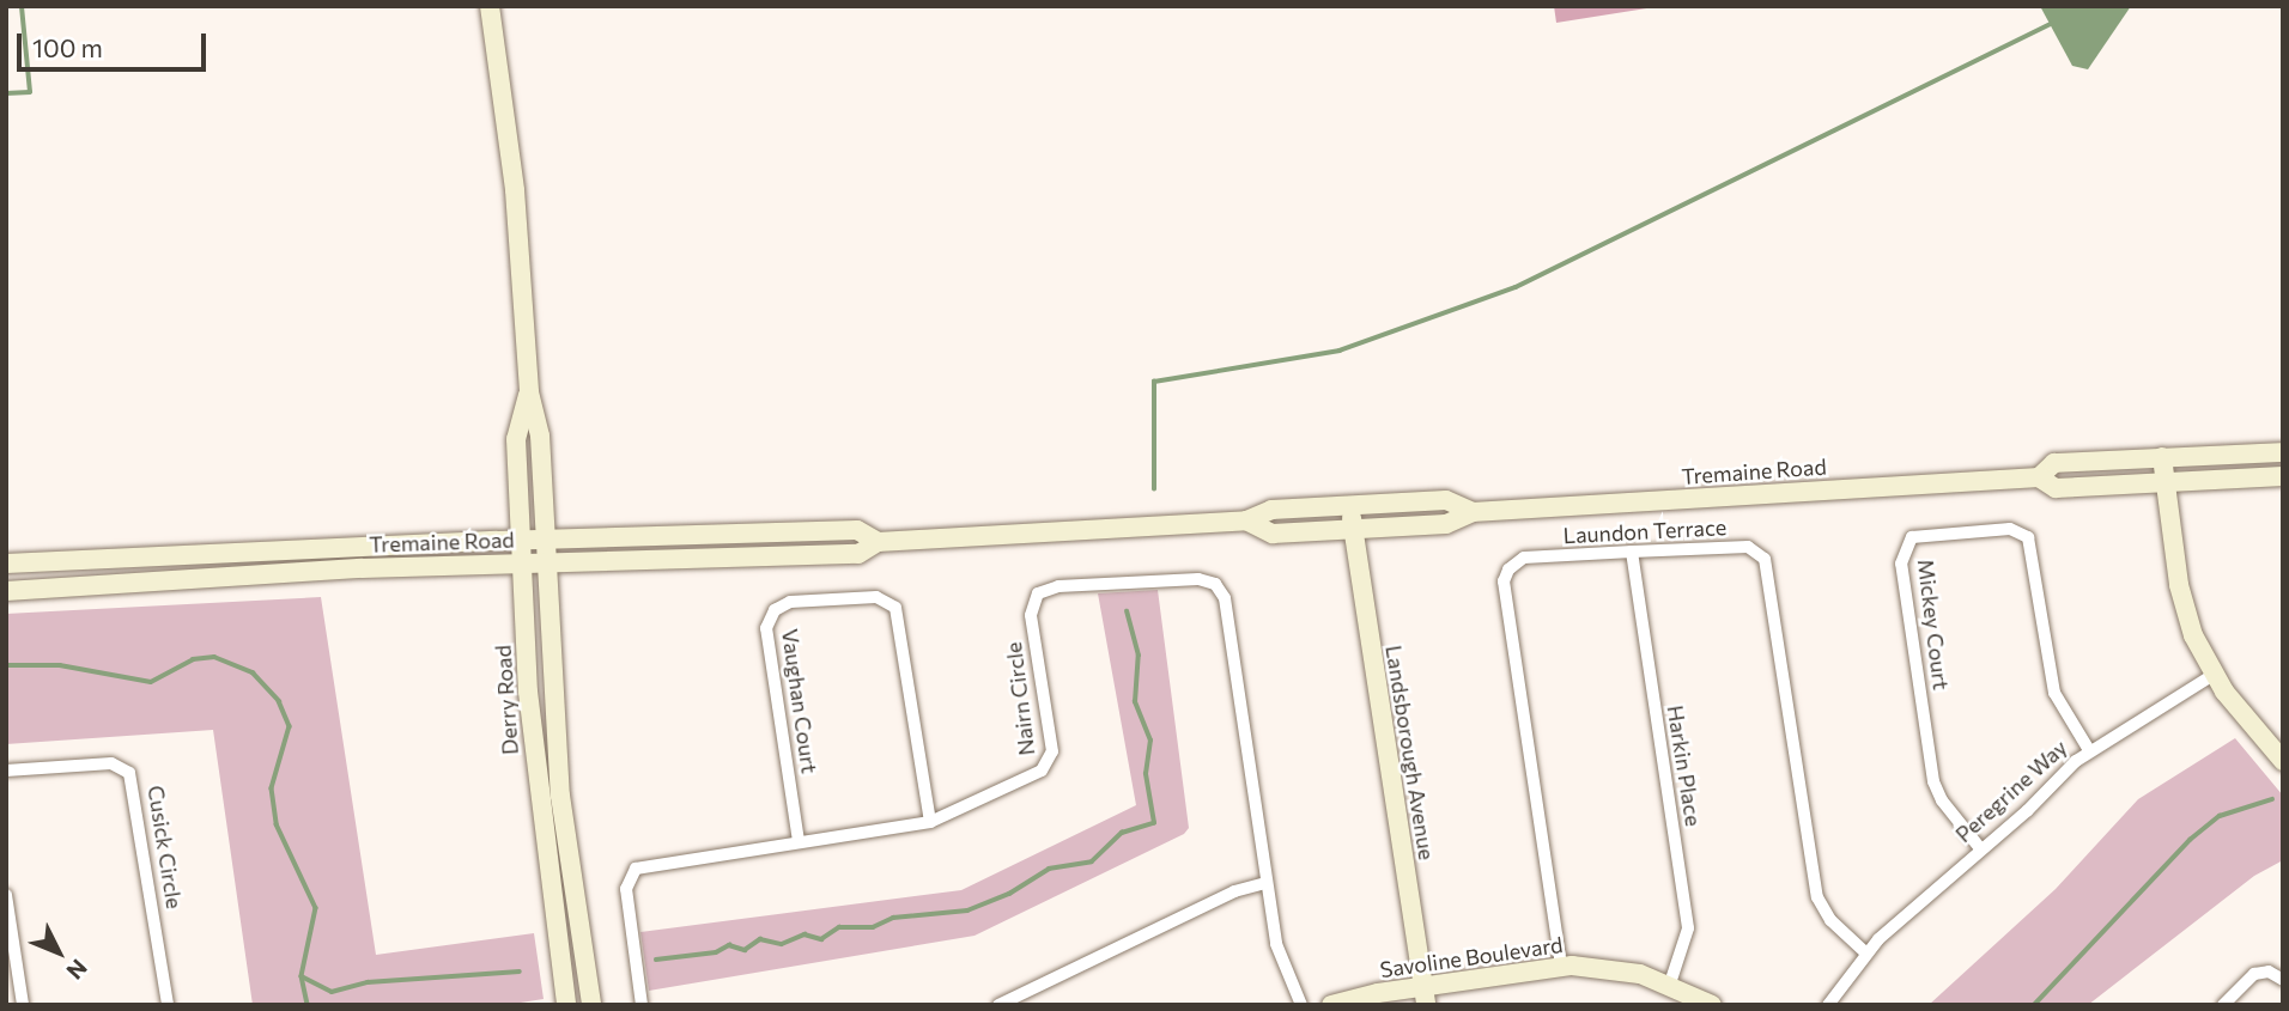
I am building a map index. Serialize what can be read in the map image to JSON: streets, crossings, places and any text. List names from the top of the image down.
{
  "streets": {
    "main road": [
      "Tremaine Road",
      "Derry Road",
      "Landsborough Avenue",
      "Savoline Boulevard"
    ],
    "street": [
      "Laundon Terrace",
      "Mickey Court",
      "Nairn Circle",
      "Vaughan Court",
      "Harkin Place",
      "Peregrine Way",
      "Cusick Circle"
    ]
  },
  "crossings": [
    ["Tremaine Road", "Derry Road"],
    ["Tremaine Road", "Landsborough Avenue"],
    ["Laundon Terrace", "Harkin Place"],
    ["Laundon Terrace", "Peregrine Way"],
    ["Laundon Terrace", "Savoline Boulevard"],
    ["Mickey Court", "Peregrine Way"],
    ["Nairn Circle", "Vaughan Court"],
    ["Landsborough Avenue", "Savoline Boulevard"],
    ["Harkin Place", "Savoline Boulevard"]
  ],
  "scale_bar": "100 m",
  "north": "bottom right"
}
